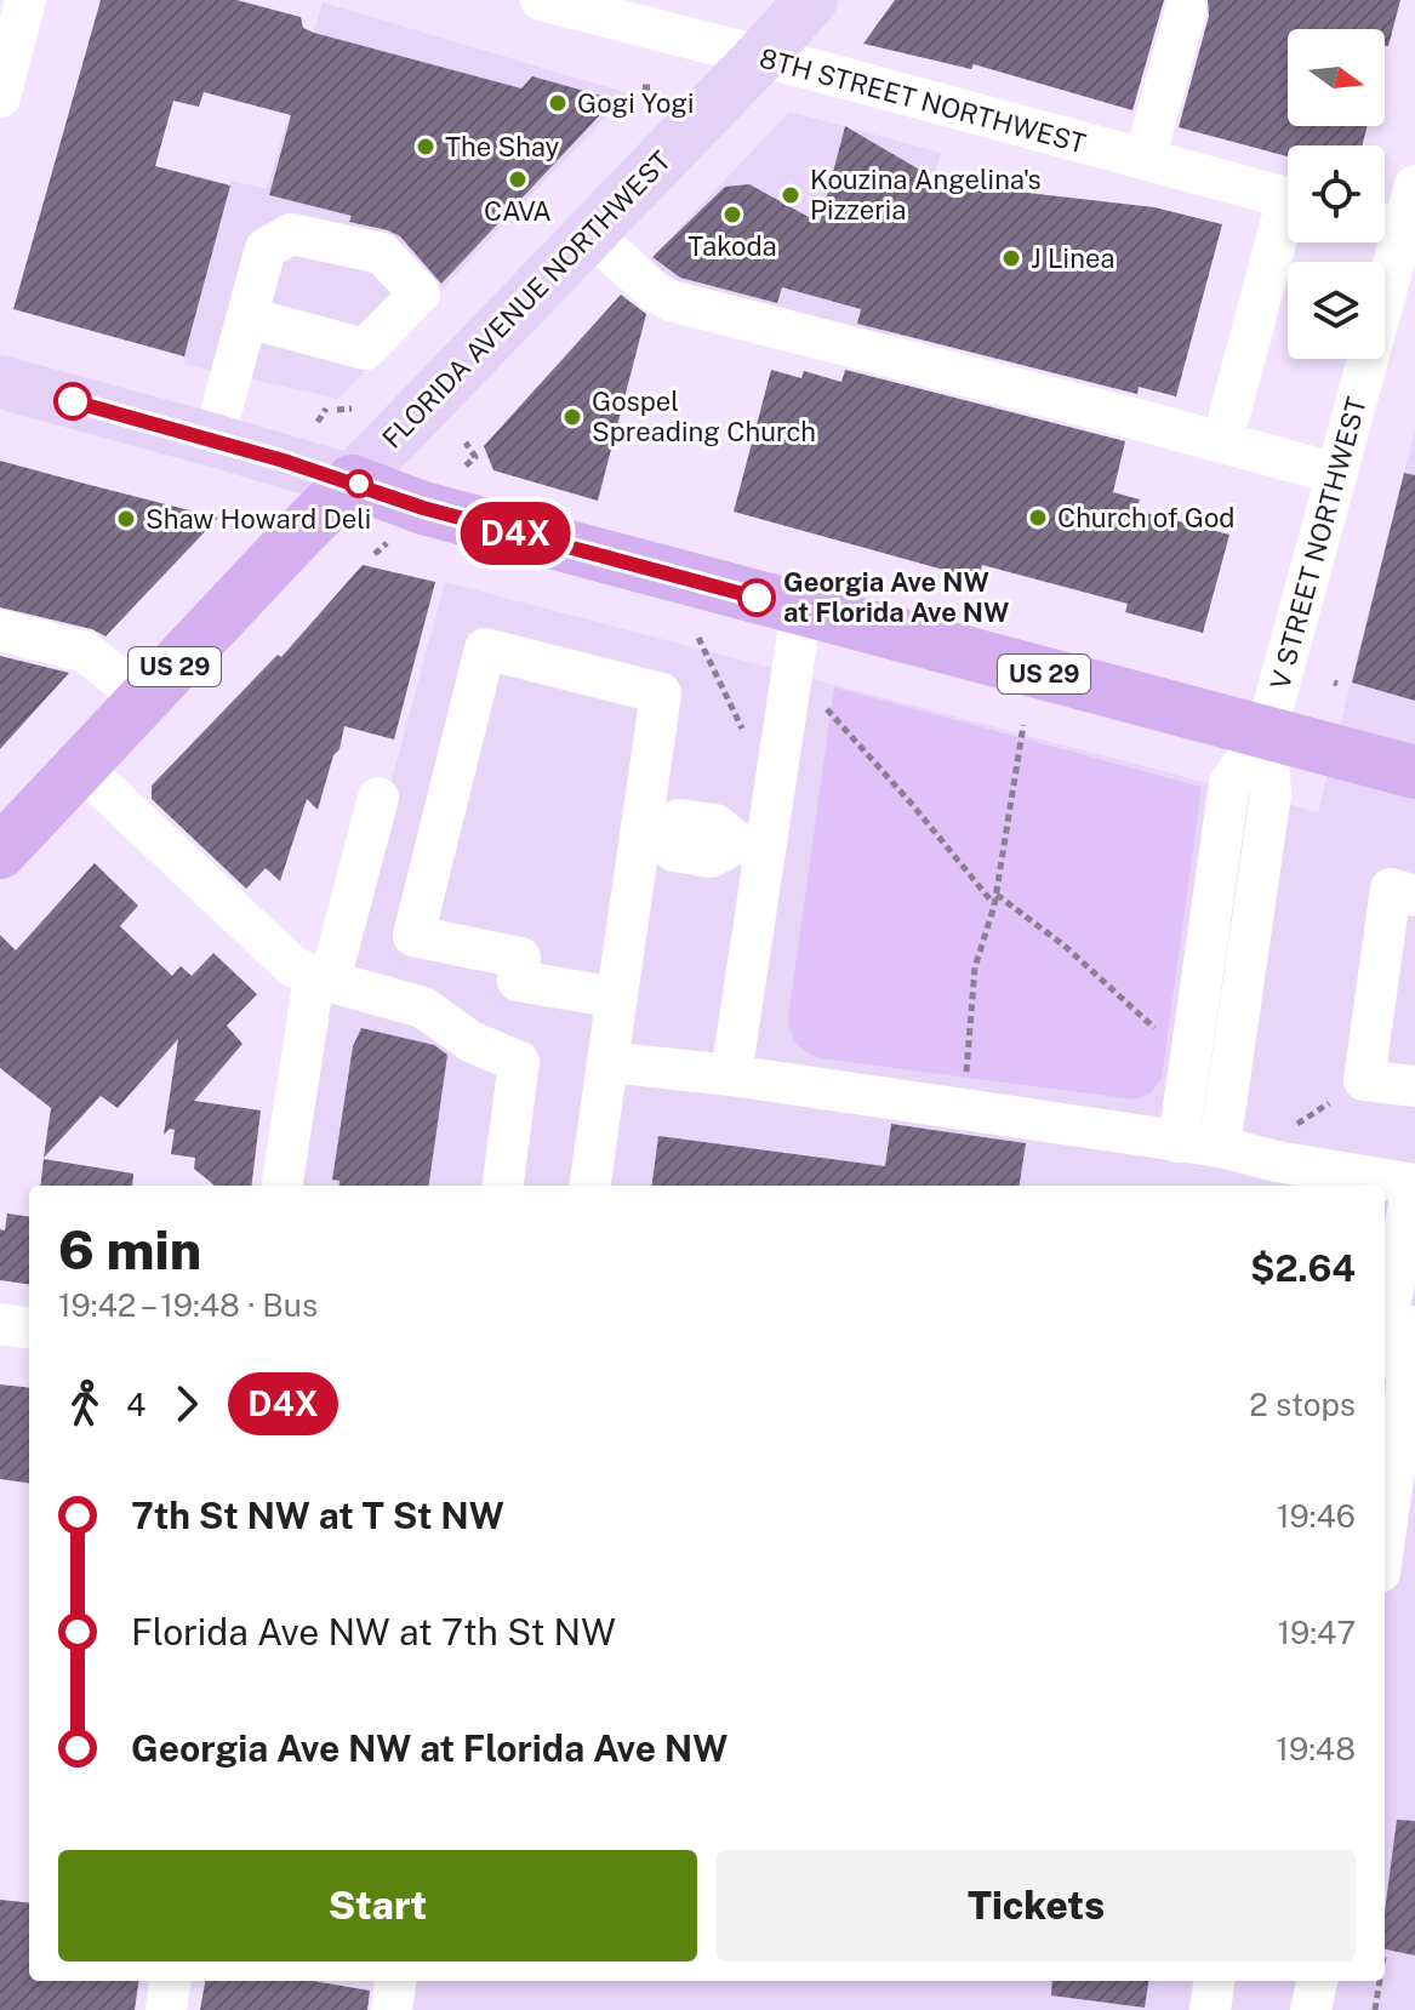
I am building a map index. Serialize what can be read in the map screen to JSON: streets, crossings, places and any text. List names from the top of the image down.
{
  "streets": {
    "highway": ["FLORIDA AVENUE NORTHWEST", "US 29"],
    "street": ["8TH STREET NORTHWEST", "V STREET NORTHWEST"]
  },
  "crossings": [
    ["8TH STREET NORTHWEST", "FLORIDA AVENUE NORTHWEST"],
    ["FLORIDA AVENUE NORTHWEST", "US 29"],
    ["V STREET NORTHWEST", "US 29"]
  ],
  "places": [
    "Gogi Yogi",
    "The Shay",
    "CAVA",
    "Kouzina Angelina's Pizzeria",
    "Takoda",
    "J Linea",
    "Gospel Spreading Church",
    "Church of God",
    "Shaw Howard Deli",
    "Georgia Ave NW at Florida Ave NW"
  ],
  "lines": ["bus line D4X"],
  "north": "right",
  "page": {
    "on_map": "D4X",
    "heading": ["6 min", "19:42 – 19:48 · Bus", "$2.64"],
    "legs": ["4", "D4X", "2 stops"],
    "list": [
      {
        "name": "7th St NW at T St NW",
        "value": "19:46"
      },
      {
        "name": "Florida Ave NW at 7th St NW",
        "value": "19:47"
      },
      {
        "name": "Georgia Ave NW at Florida Ave NW",
        "value": "19:48"
      }
    ],
    "buttons": ["Start", "Tickets"]
  }
}
